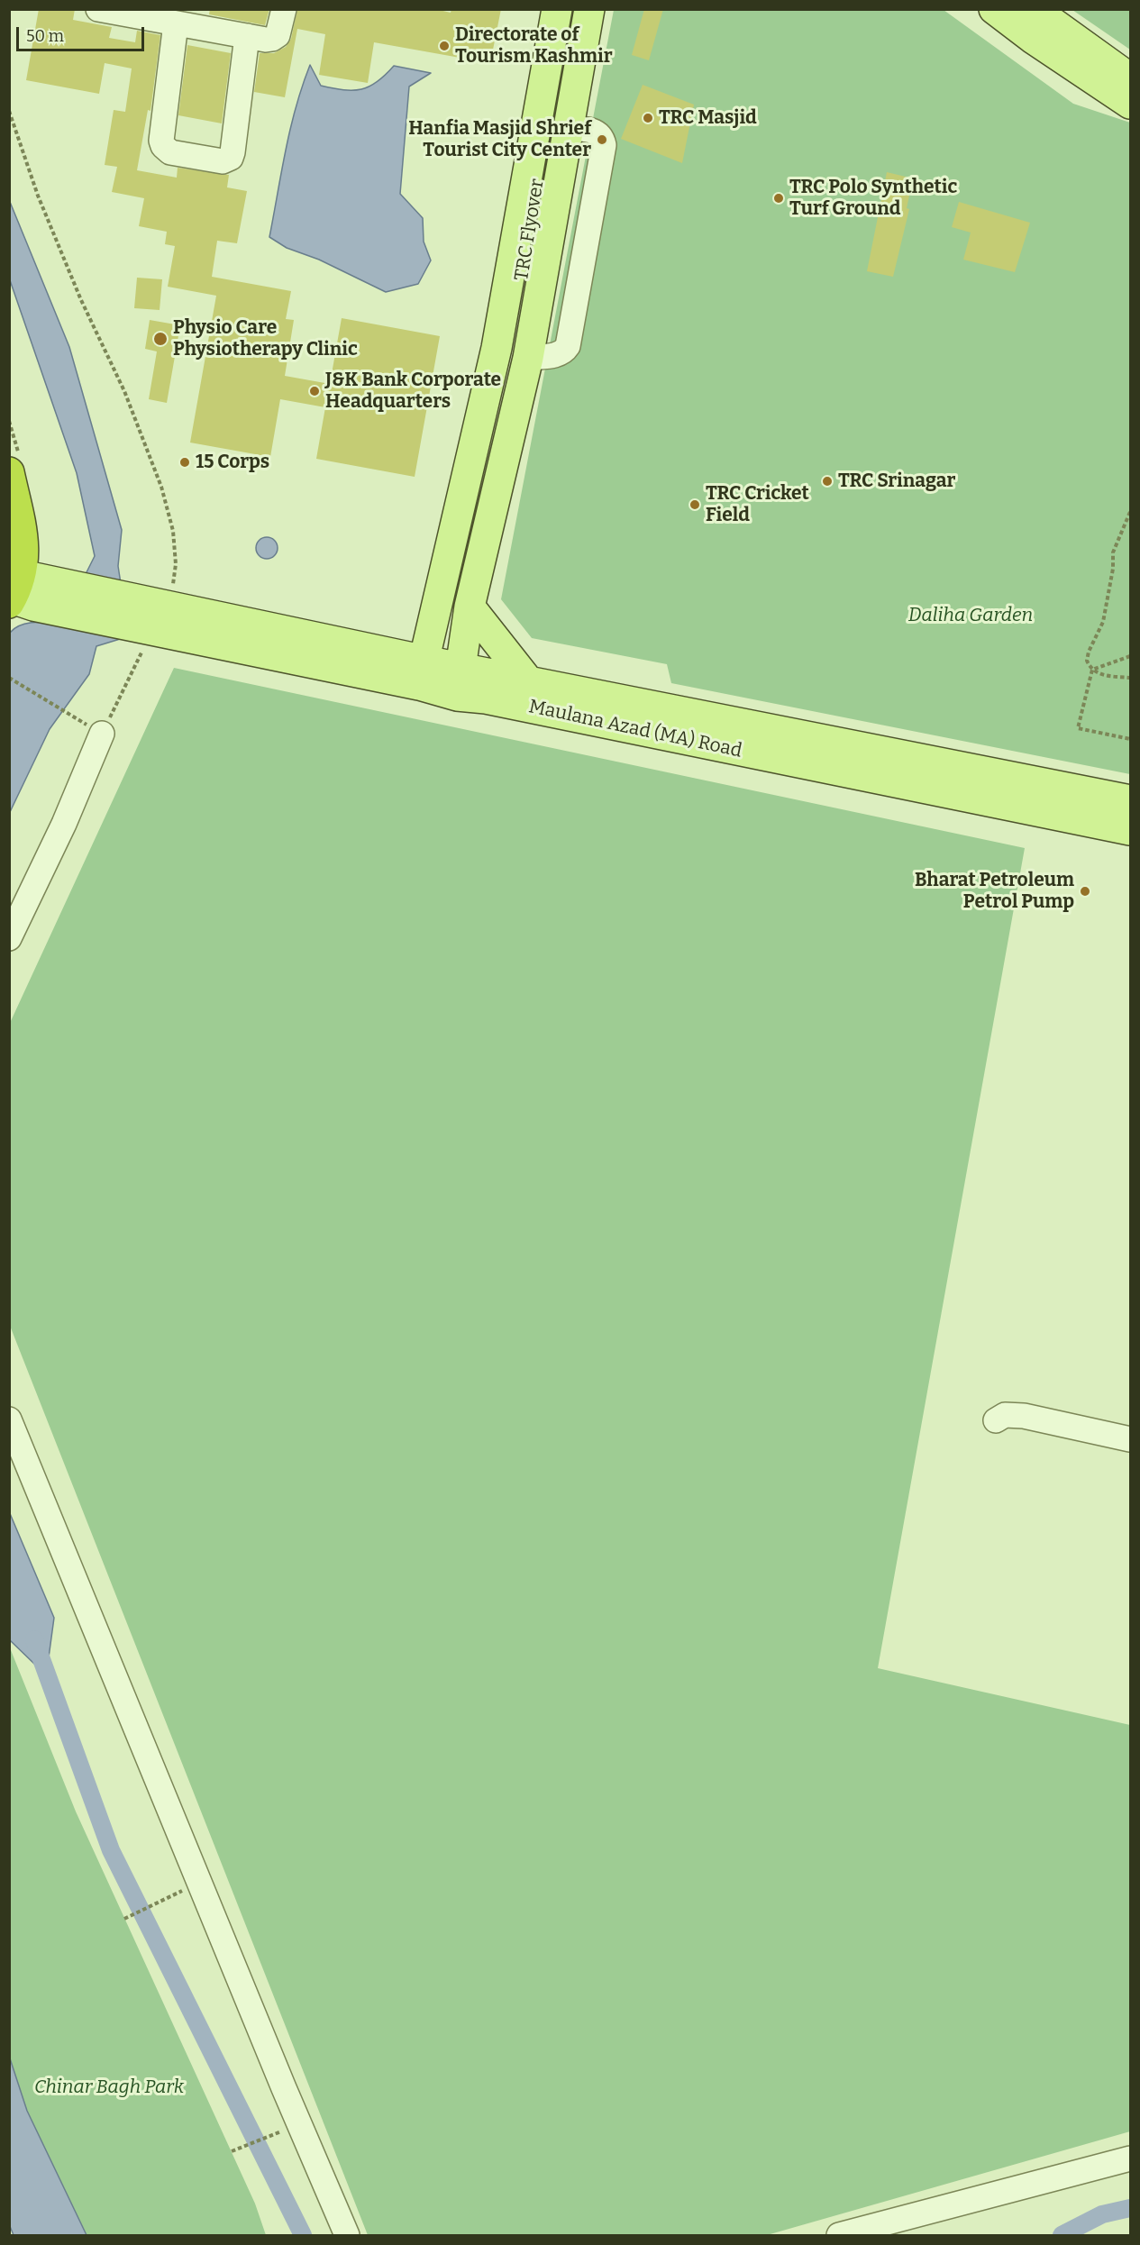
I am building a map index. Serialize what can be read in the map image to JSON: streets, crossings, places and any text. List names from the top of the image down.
{
  "streets": {
    "main road": ["TRC Flyover", "Maulana Azad (MA) Road"]
  },
  "parks": ["Daliha Garden", "Chinar Bagh Park"],
  "places": [
    "Directorate of Tourism Kashmir",
    "TRC Masjid",
    "Hanfia Masjid Shrief Tourist City Center",
    "TRC Polo Synthetic Turf Ground",
    "Physio Care Physiotherapy Clinic",
    "J&K Bank Corporate Headquarters",
    "15 Corps",
    "TRC Srinagar",
    "TRC Cricket Field",
    "Bharat Petroleum Petrol Pump"
  ],
  "scale_bar": "50 m"
}
